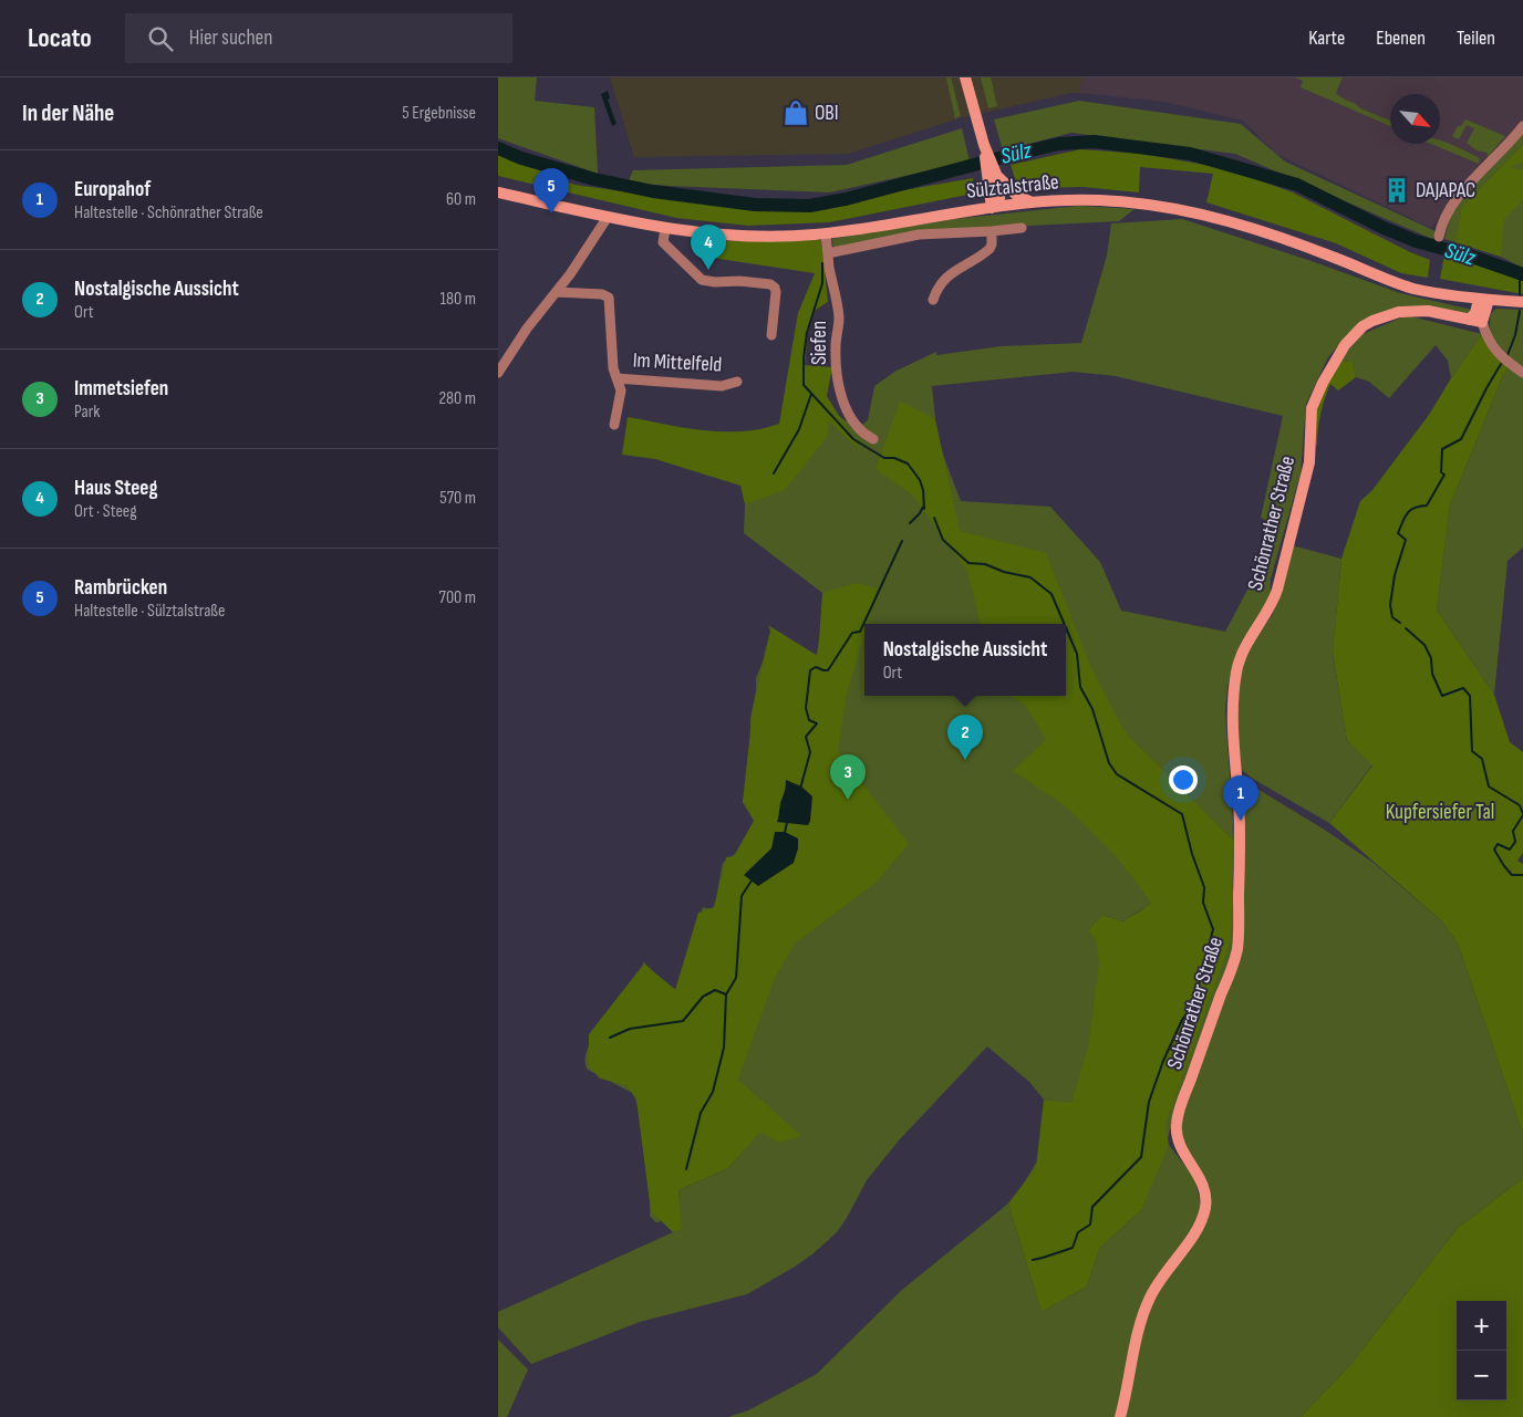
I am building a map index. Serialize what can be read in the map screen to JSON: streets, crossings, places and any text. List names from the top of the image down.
{
  "streets": {
    "street": [
      "Sülztalstraße",
      "Siefen",
      "Im Mittelfeld",
      "Schönrather Straße"
    ]
  },
  "crossings": [
    ["Sülztalstraße", "Siefen"]
  ],
  "water": ["Sülz"],
  "parks": ["Kupfersiefer Tal"],
  "places": {
    "shop": ["OBI"],
    "building": ["DAJAPAC"]
  },
  "north": "bottom right",
  "page": {
    "header": "Locato",
    "search": "Hier suchen",
    "nav": ["Karte", "Ebenen", "Teilen"],
    "heading": ["In der Nähe", "5 Ergebnisse"],
    "list": [
      {
        "mark": "1",
        "name": "Europahof",
        "note": "Haltestelle · Schönrather Straße",
        "value": "60 m"
      },
      {
        "mark": "2",
        "name": "Nostalgische Aussicht",
        "note": "Ort",
        "value": "180 m"
      },
      {
        "mark": "3",
        "name": "Immetsiefen",
        "note": "Park",
        "value": "280 m"
      },
      {
        "mark": "4",
        "name": "Haus Steeg",
        "note": "Ort · Steeg",
        "value": "570 m"
      },
      {
        "mark": "5",
        "name": "Rambrücken",
        "note": "Haltestelle · Sülztalstraße",
        "value": "700 m"
      }
    ],
    "pins": [
      "5",
      "4",
      "2",
      "3",
      "1"
    ],
    "popup": ["Nostalgische Aussicht", "Ort"],
    "map_buttons": ["+", "−"]
  }
}
